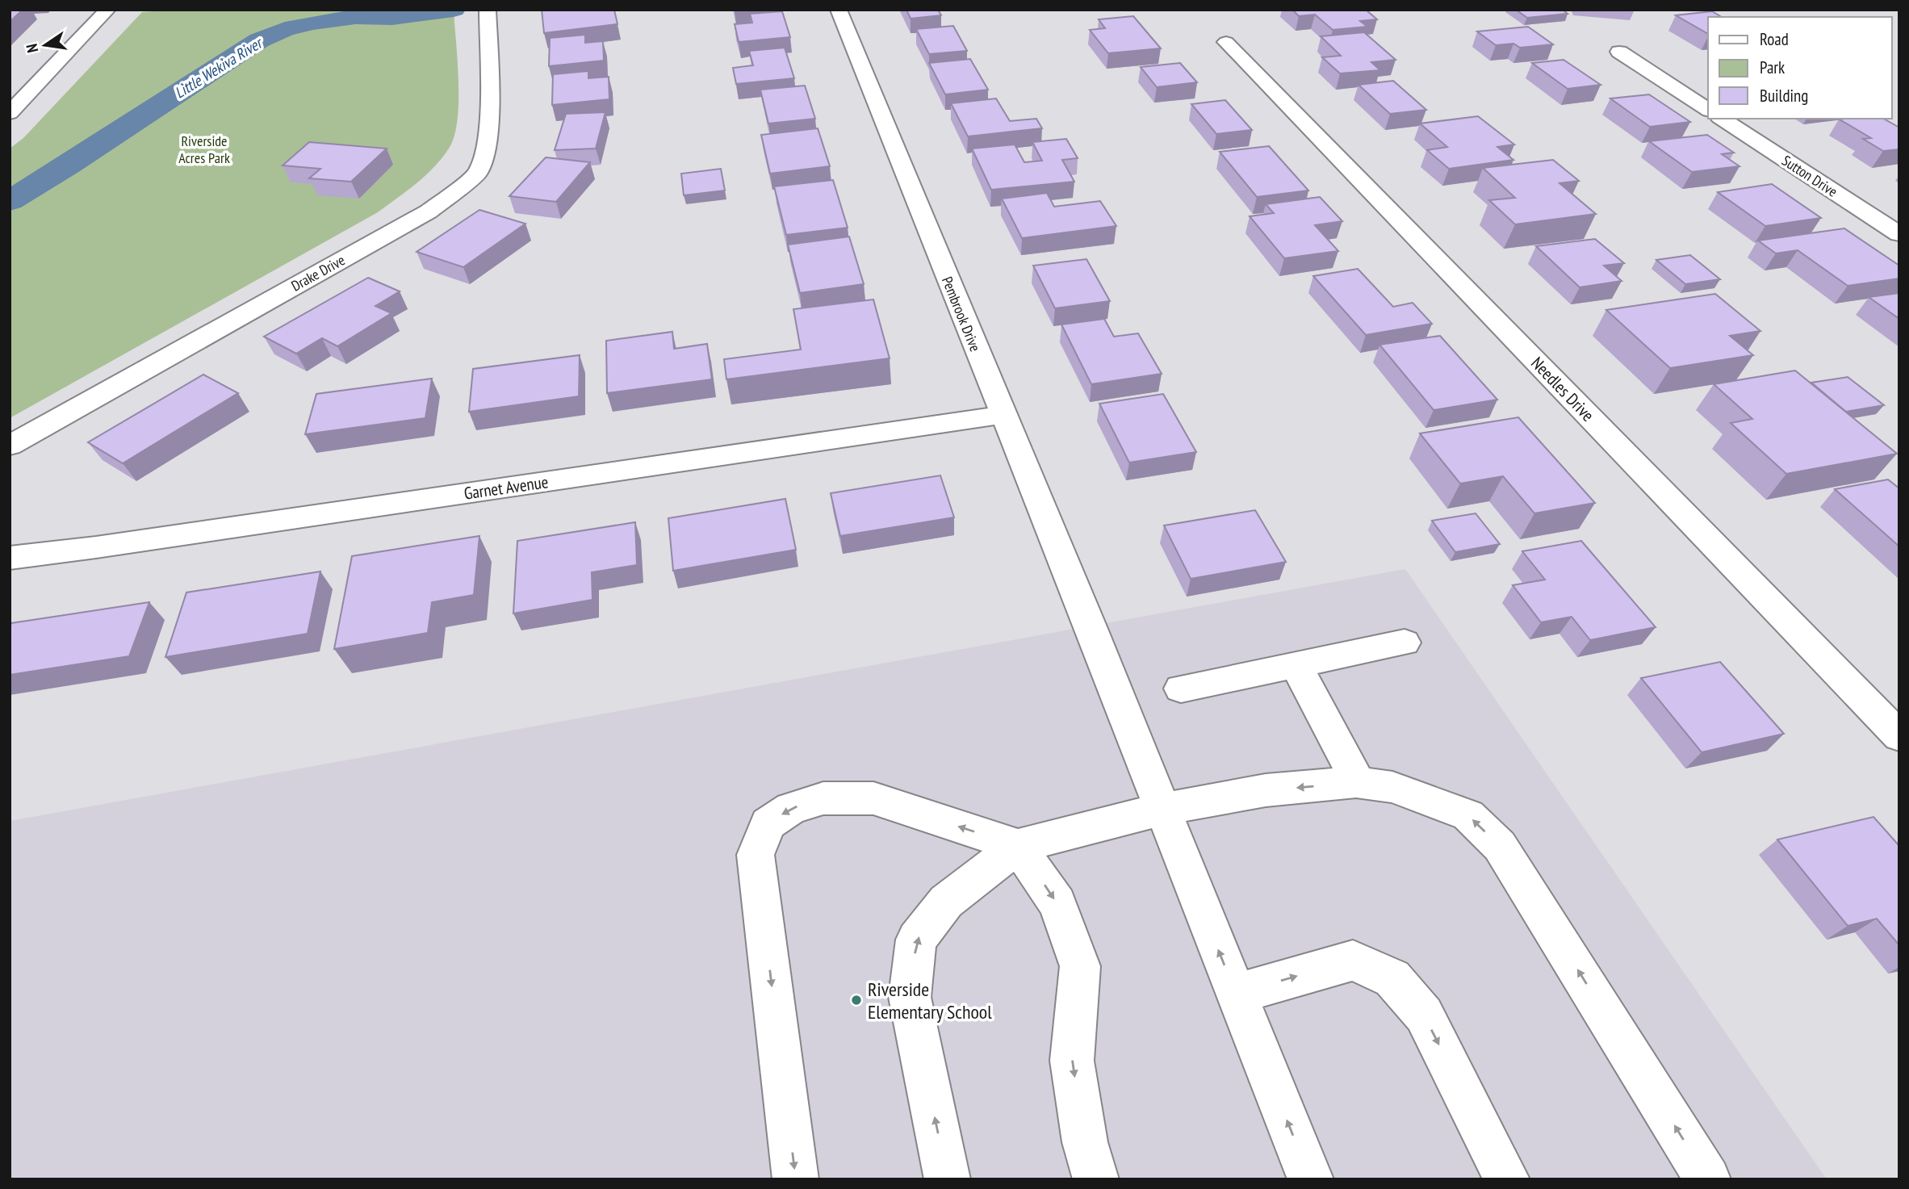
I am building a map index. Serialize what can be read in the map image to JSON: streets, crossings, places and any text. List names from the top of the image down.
{
  "streets": {
    "street": [
      "Sutton Drive",
      "Drake Drive",
      "Pembrook Drive",
      "Needles Drive",
      "Garnet Avenue"
    ]
  },
  "crossings": [
    ["Pembrook Drive", "Garnet Avenue"]
  ],
  "water": ["Little Wekiva River"],
  "parks": ["Riverside Acres Park"],
  "places": ["Riverside Elementary School"],
  "legend": ["Road", "Park", "Building"],
  "north": "left"
}
